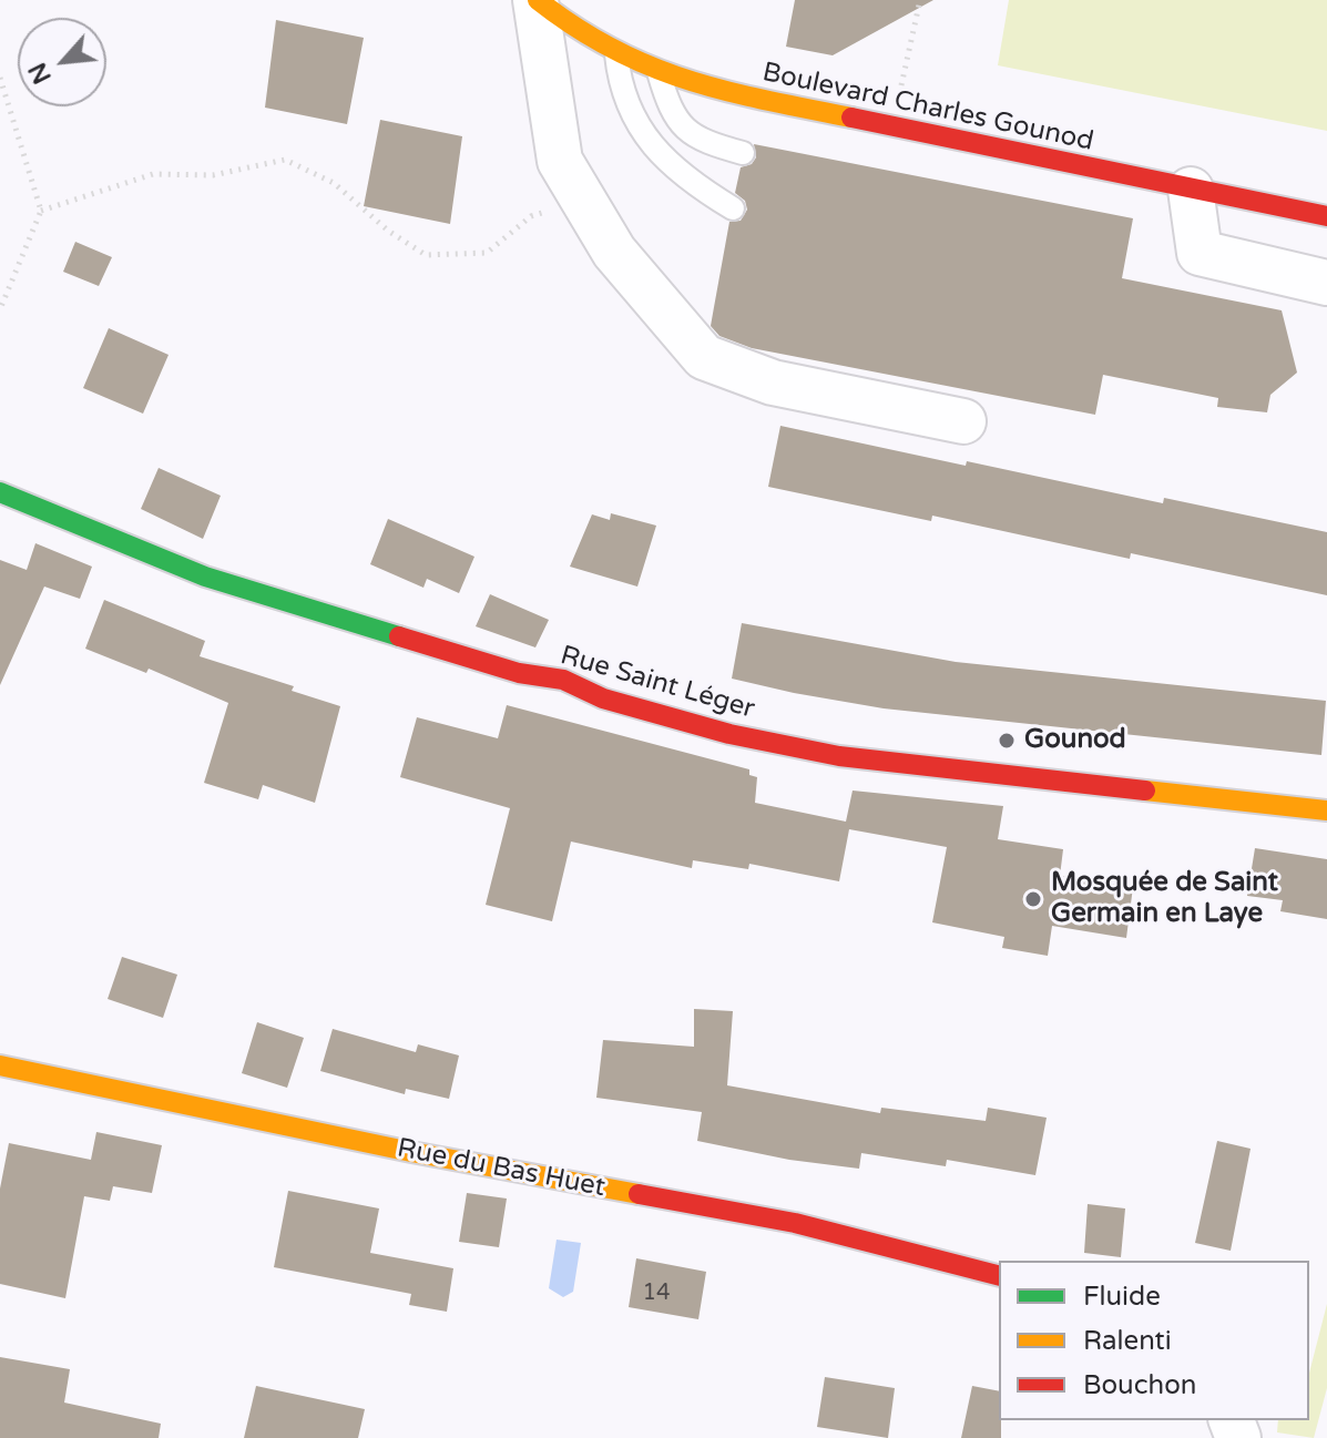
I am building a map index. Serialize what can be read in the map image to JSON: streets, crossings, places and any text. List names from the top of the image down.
{
  "streets": {
    "street": ["Boulevard Charles Gounod", "Rue Saint Léger", "Rue du Bas Huet"]
  },
  "places": ["Gounod", "Mosquée de Saint Germain en Laye"],
  "house_numbers": ["14"],
  "legend": ["Fluide", "Ralenti", "Bouchon"],
  "north": "bottom left"
}
